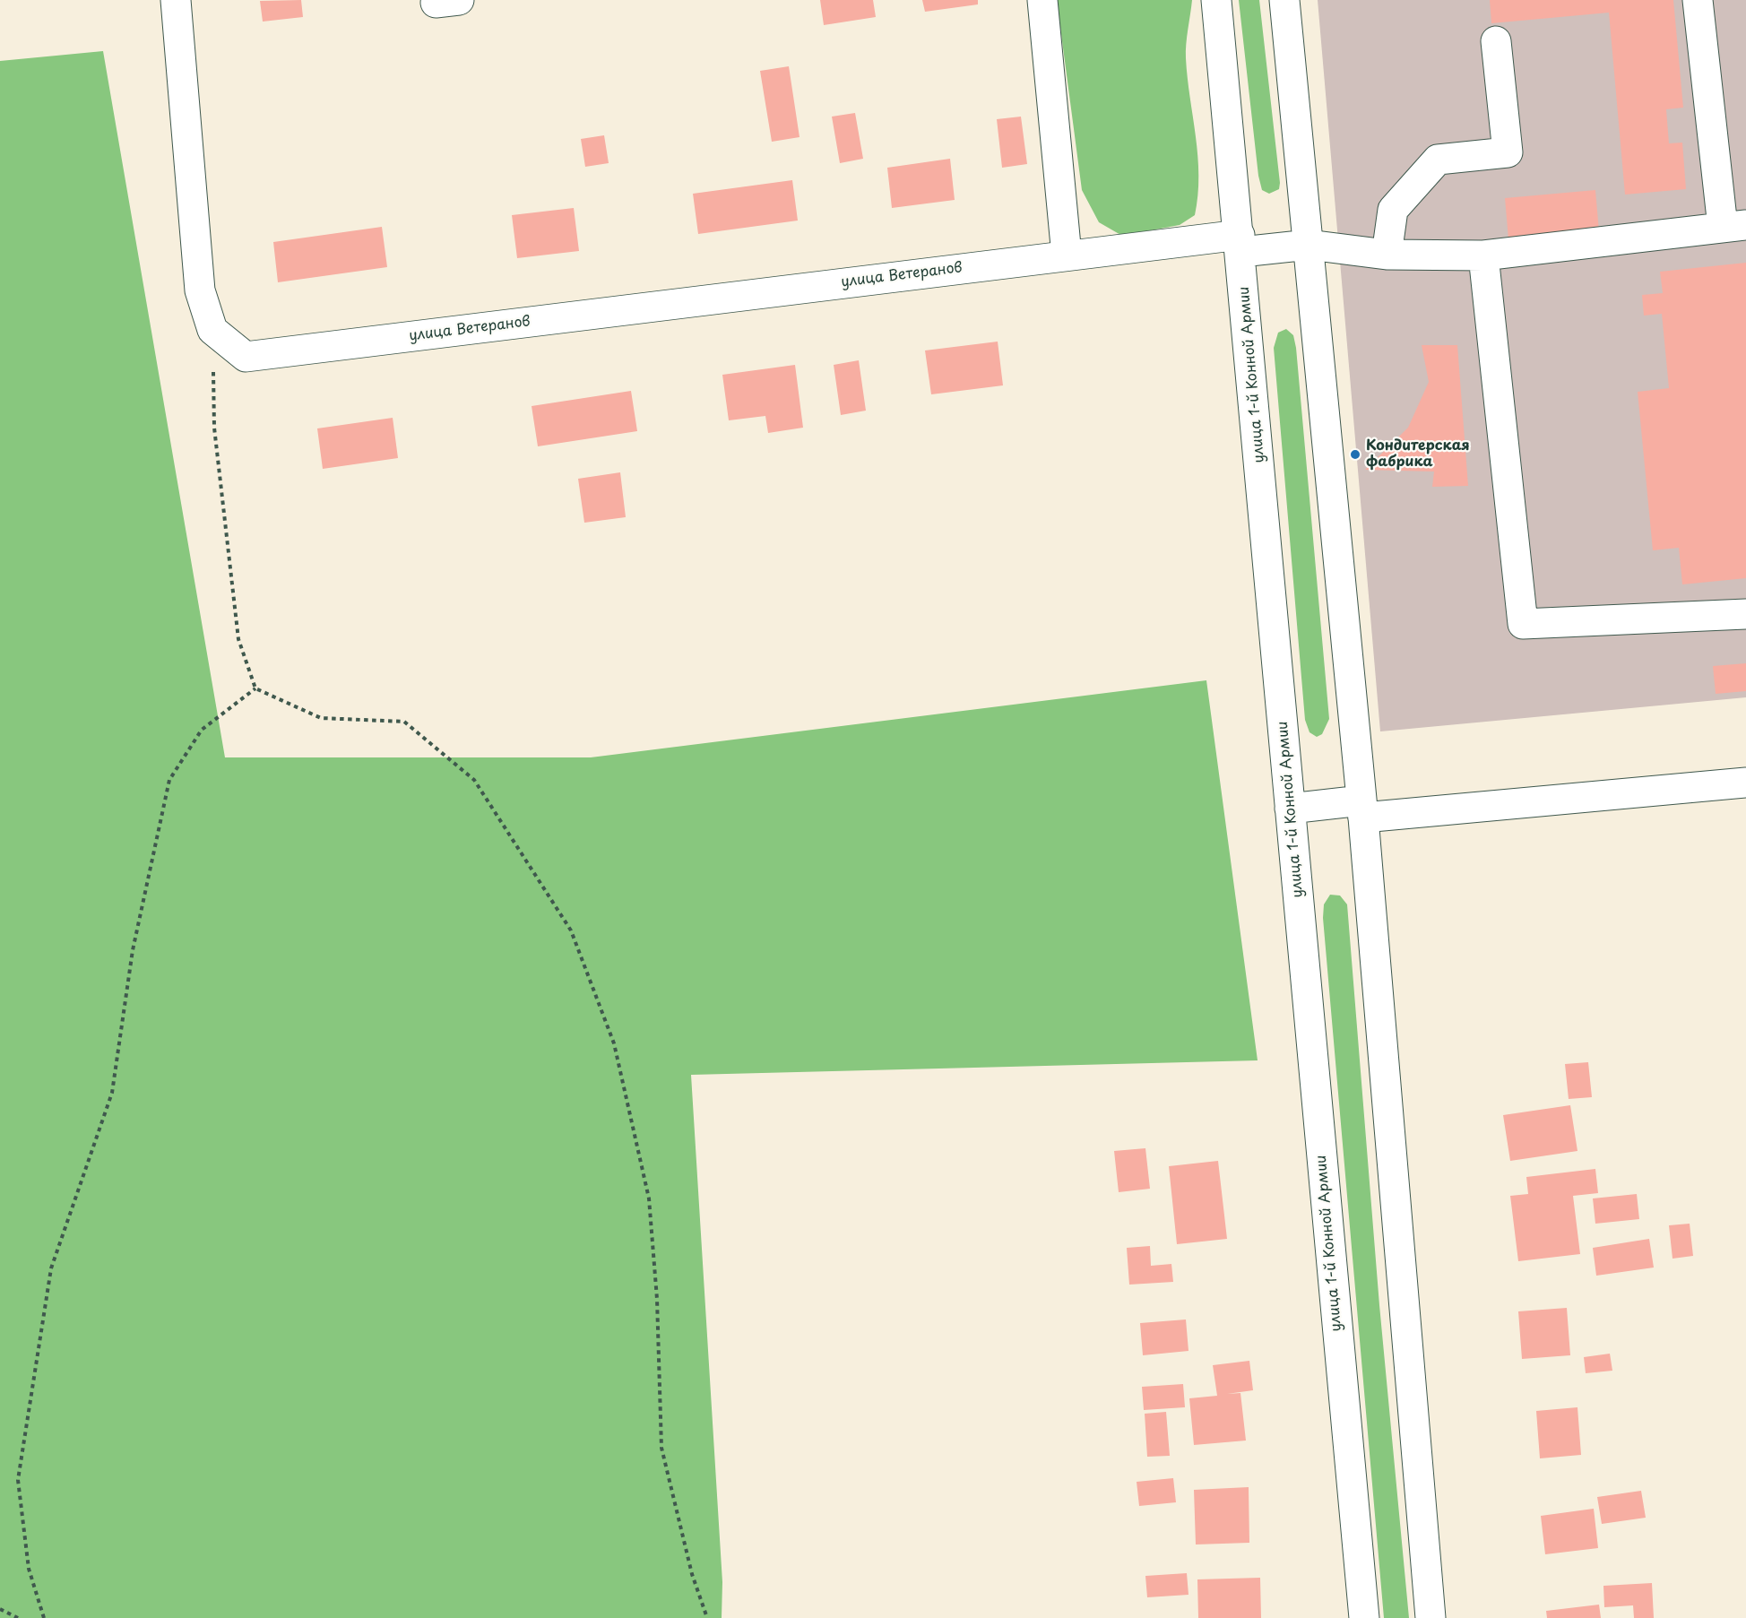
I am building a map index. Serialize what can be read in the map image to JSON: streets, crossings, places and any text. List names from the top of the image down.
{
  "streets": {
    "main road": ["улица Ветеранов", "улица 1-й Конной Армии"]
  },
  "crossings": [
    ["улица Ветеранов", "улица 1-й Конной Армии"]
  ],
  "places": ["Кондитерская фабрика"]
}
